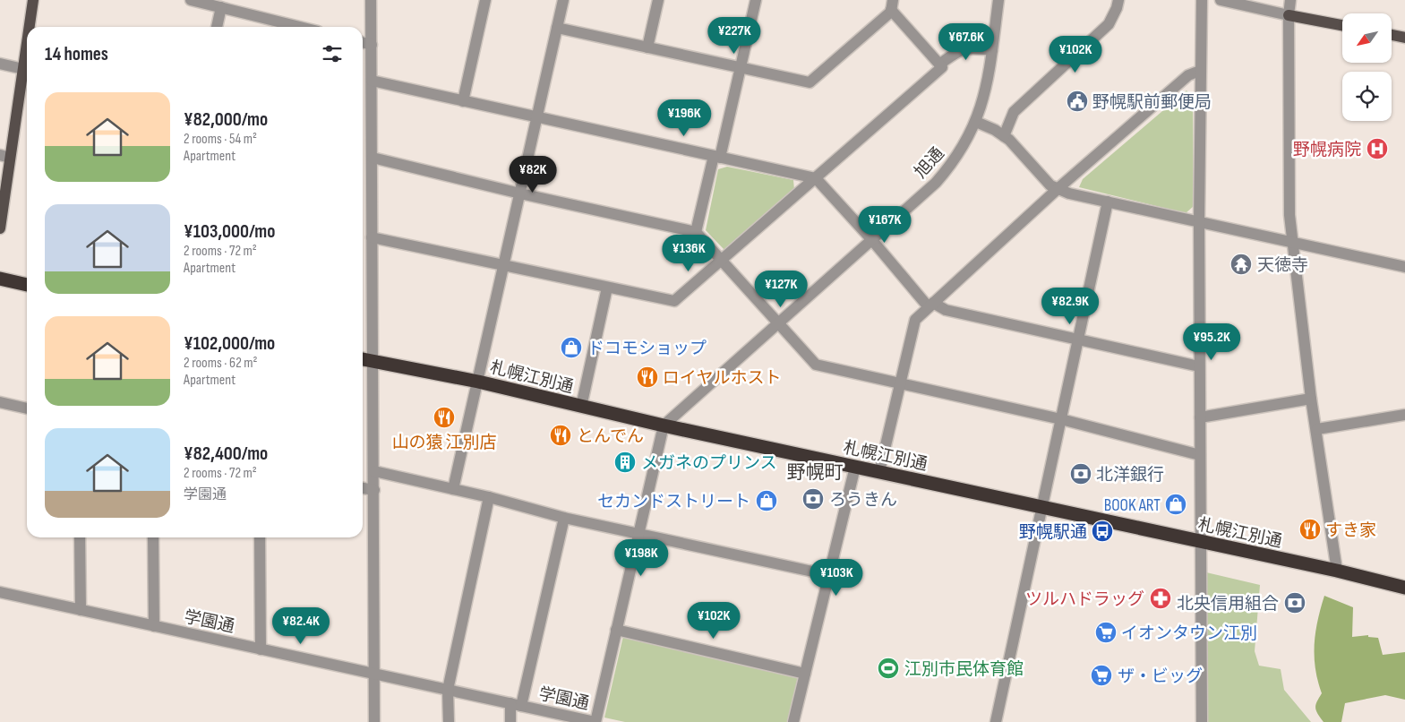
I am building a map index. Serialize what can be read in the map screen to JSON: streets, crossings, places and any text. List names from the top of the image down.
{
  "streets": {
    "highway": ["札幌江別通"],
    "street": ["旭通", "学園通"]
  },
  "crossings": [
    ["旭通", "札幌江別通"]
  ],
  "districts": ["野幌町"],
  "places": {
    "public building": ["野幌駅前郵便局"],
    "hospital": ["野幌病院"],
    "temple": ["天徳寺"],
    "shop": ["ドコモショップ", "セカンドストリート", "BOOK ART"],
    "restaurant": [
      "ロイヤルホスト",
      "山の猿 江別店",
      "とんでん",
      "すき家"
    ],
    "building": ["メガネのプリンス"],
    "bank": ["北洋銀行", "ろうきん", "北央信用組合"],
    "bus stop": ["野幌駅通"],
    "pharmacy": ["ツルハドラッグ"],
    "supermarket": ["イオンタウン江別", "ザ・ビッグ"],
    "sports": ["江別市民体育館"]
  },
  "north": "bottom left",
  "page": {
    "price": [
      "¥227K",
      "¥67.6K",
      "¥102K",
      "¥196K",
      "¥82K",
      "¥167K",
      "¥136K",
      "¥127K",
      "¥82.9K",
      "¥95.2K",
      "¥198K",
      "¥103K",
      "¥102K",
      "¥82.4K"
    ],
    "heading": "14 homes",
    "list": [
      {
        "name": "¥82,000/mo",
        "note": "2 rooms · 54 m² · Apartment"
      },
      {
        "name": "¥103,000/mo",
        "note": "2 rooms · 72 m² · Apartment"
      },
      {
        "name": "¥102,000/mo",
        "note": "2 rooms · 62 m² · Apartment"
      },
      {
        "name": "¥82,400/mo",
        "note": "2 rooms · 72 m² · 学園通"
      }
    ]
  }
}
